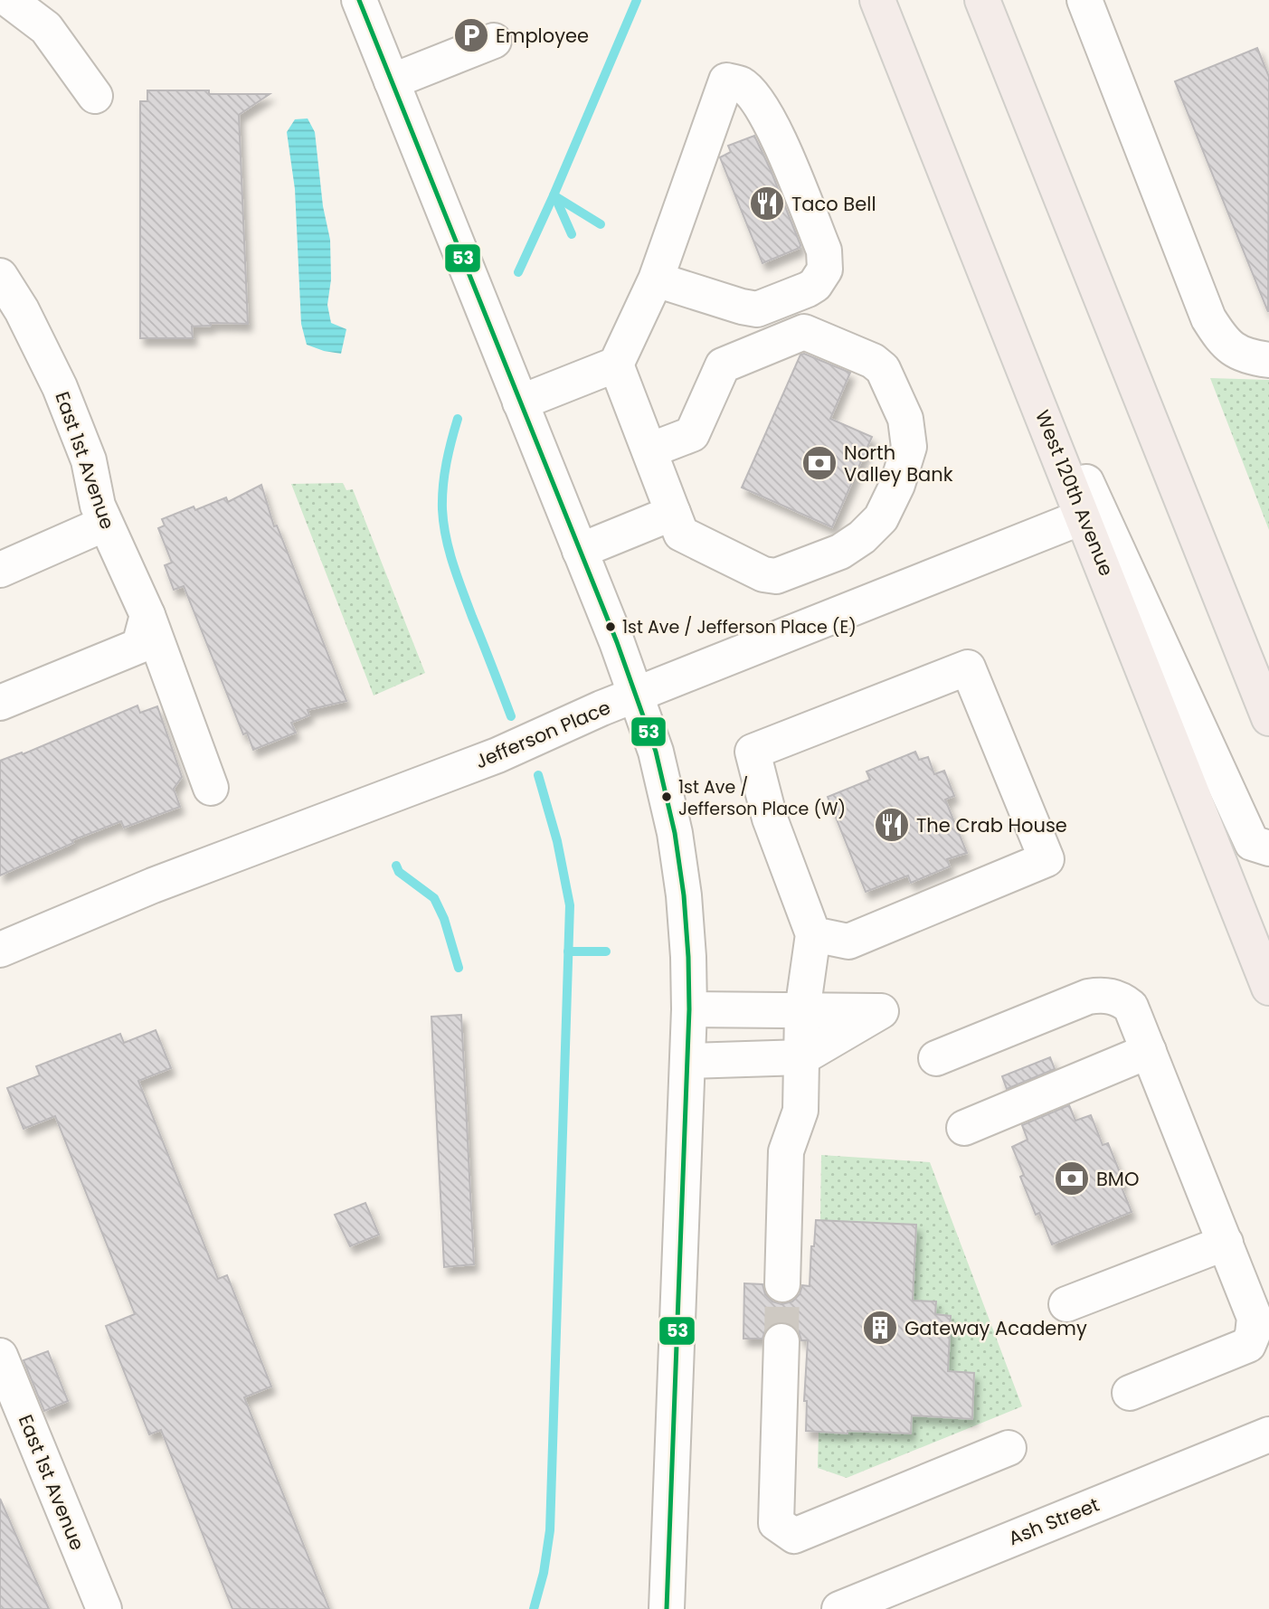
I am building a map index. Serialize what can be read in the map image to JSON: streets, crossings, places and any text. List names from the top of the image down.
{
  "streets": {
    "main road": ["West 120th Avenue"],
    "street": ["East 1st Avenue", "Jefferson Place", "Ash Street"]
  },
  "crossings": [
    ["West 120th Avenue", "Jefferson Place"]
  ],
  "places": {
    "parking": ["Employee"],
    "restaurant": ["Taco Bell", "The Crab House"],
    "bank": ["North Valley Bank", "BMO"],
    "other": ["1st Ave / Jefferson Place (E)", "1st Ave / Jefferson Place (W)"],
    "building": ["Gateway Academy"]
  },
  "lines": ["transit line 53"]
}
